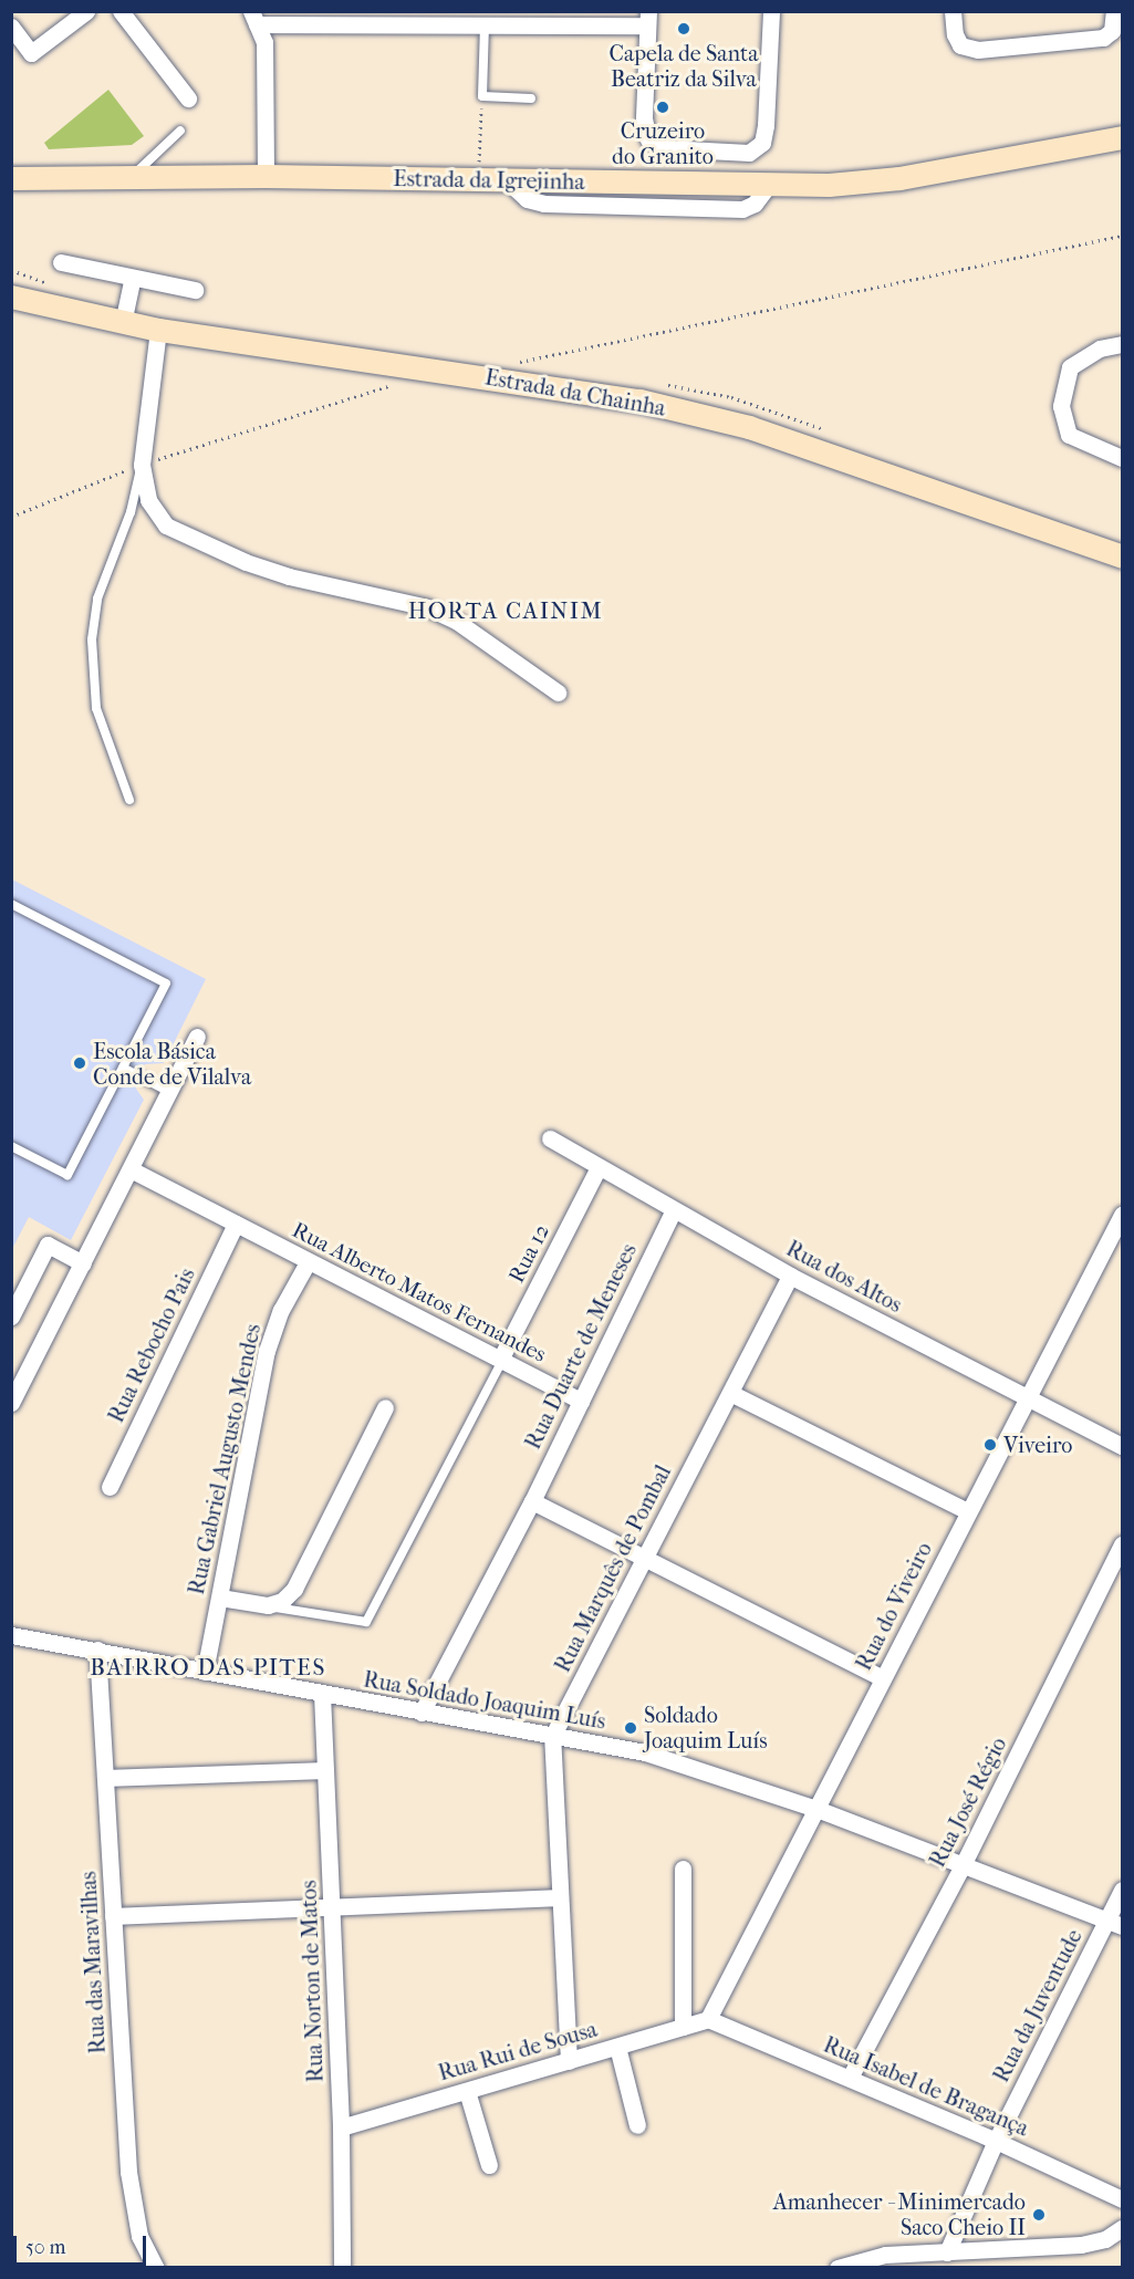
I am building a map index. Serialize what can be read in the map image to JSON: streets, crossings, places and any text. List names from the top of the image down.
{
  "streets": {
    "street": [
      "Estrada da Igrejinha",
      "Estrada da Chainha",
      "Rua 12",
      "Rua dos Altos",
      "Rua Alberto Matos Fernandes",
      "Rua Rebocho Pais",
      "Rua Duarte de Meneses",
      "Rua Gabriel Augusto Mendes",
      "Rua Marquês de Pombal",
      "Rua do Viveiro",
      "Rua Soldado Joaquim Luís",
      "Rua José Régio",
      "Rua das Maravilhas",
      "Rua Norton de Matos",
      "Rua da Juventude",
      "Rua Rui de Sousa",
      "Rua Isabel de Bragança"
    ]
  },
  "crossings": [
    ["Rua 12", "Rua dos Altos"],
    ["Rua 12", "Rua Alberto Matos Fernandes"],
    ["Rua dos Altos", "Rua Duarte de Meneses"],
    ["Rua dos Altos", "Rua Marquês de Pombal"],
    ["Rua dos Altos", "Rua do Viveiro"],
    ["Rua Alberto Matos Fernandes", "Rua Rebocho Pais"],
    ["Rua Alberto Matos Fernandes", "Rua Duarte de Meneses"],
    ["Rua Alberto Matos Fernandes", "Rua Gabriel Augusto Mendes"],
    ["Rua Duarte de Meneses", "Rua Soldado Joaquim Luís"],
    ["Rua Gabriel Augusto Mendes", "Rua Soldado Joaquim Luís"],
    ["Rua Marquês de Pombal", "Rua Soldado Joaquim Luís"],
    ["Rua do Viveiro", "Rua Soldado Joaquim Luís"],
    ["Rua do Viveiro", "Rua Rui de Sousa"],
    ["Rua do Viveiro", "Rua Isabel de Bragança"],
    ["Rua Soldado Joaquim Luís", "Rua José Régio"],
    ["Rua Soldado Joaquim Luís", "Rua das Maravilhas"],
    ["Rua Soldado Joaquim Luís", "Rua Norton de Matos"],
    ["Rua Soldado Joaquim Luís", "Rua da Juventude"],
    ["Rua José Régio", "Rua Isabel de Bragança"],
    ["Rua Norton de Matos", "Rua Rui de Sousa"],
    ["Rua da Juventude", "Rua Isabel de Bragança"],
    ["Rua Rui de Sousa", "Rua Isabel de Bragança"]
  ],
  "districts": ["HORTA CAINIM", "BAIRRO DAS PITES"],
  "places": [
    "Capela de Santa Beatriz da Silva",
    "Cruzeiro do Granito",
    "Escola Básica Conde de Vilalva",
    "Viveiro",
    "Soldado Joaquim Luís",
    "Amanhecer - Minimercado Saco Cheio II"
  ],
  "scale_bar": "50 m"
}
